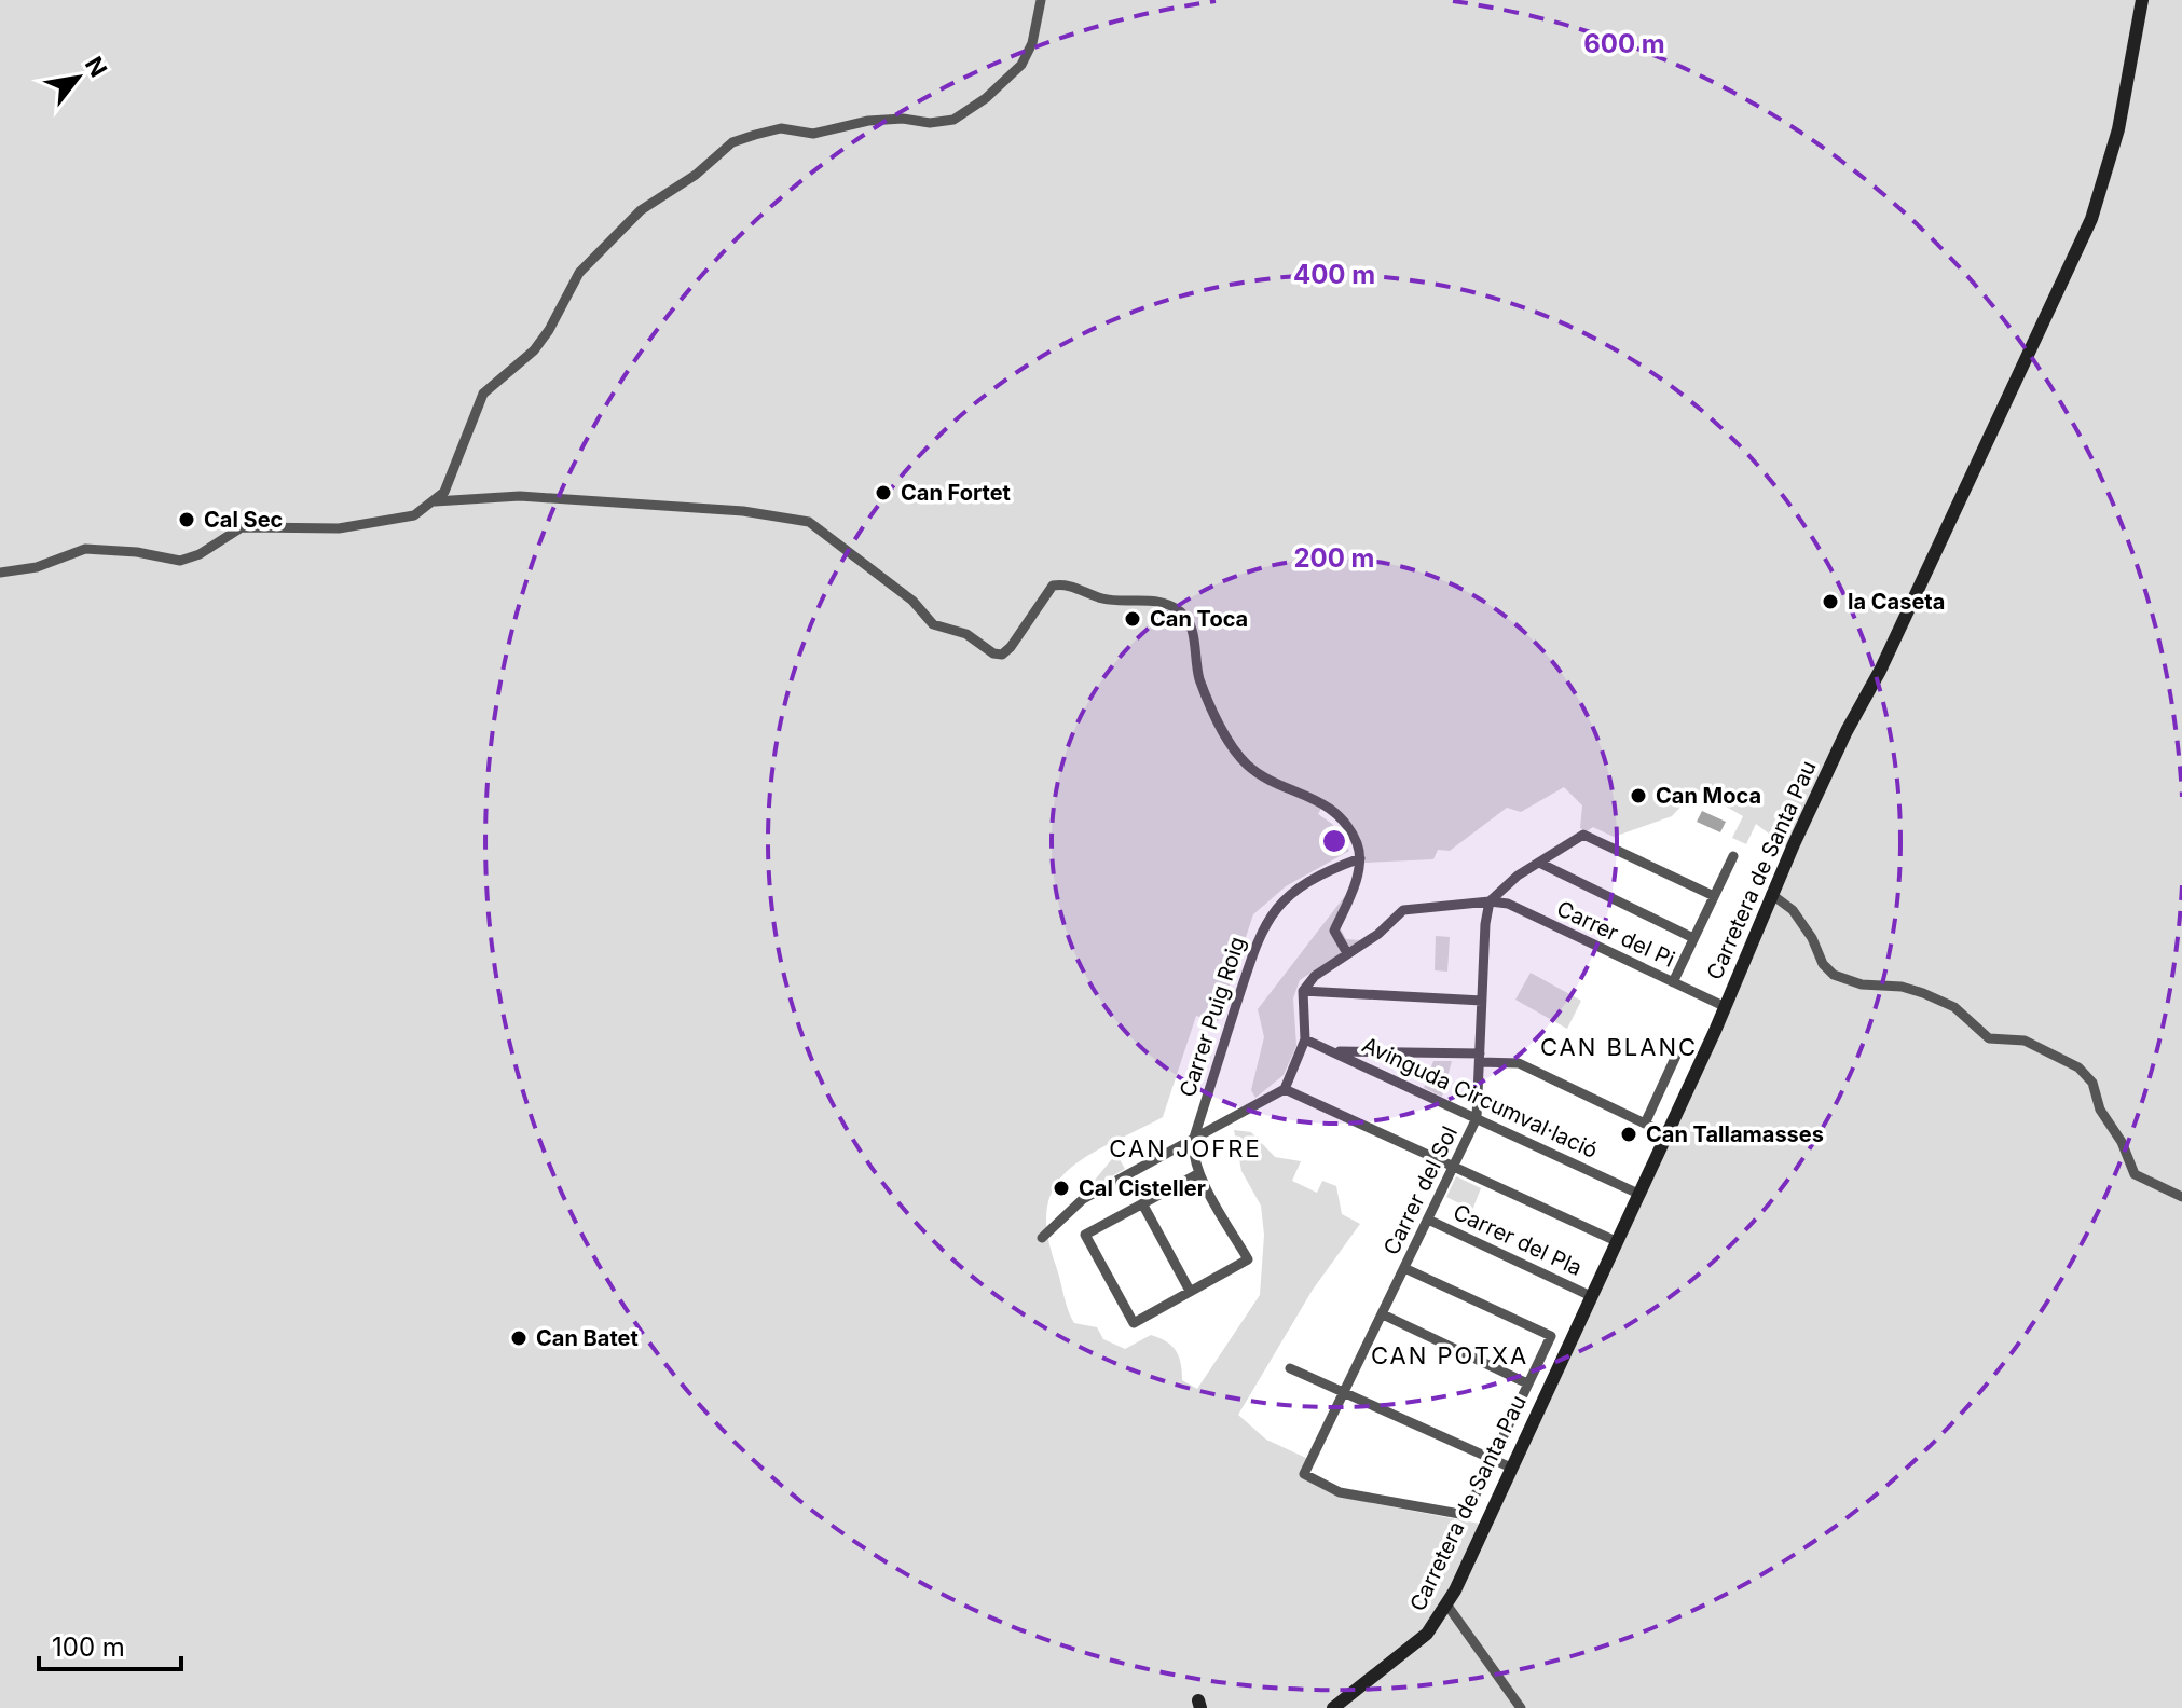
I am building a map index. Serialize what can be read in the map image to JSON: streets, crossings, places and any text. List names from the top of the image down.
{
  "streets": {
    "main road": ["Carretera de Santa Pau"],
    "street": [
      "Carrer del Pi",
      "Carrer Puig Roig",
      "Avinguda Circumval·lació",
      "Carrer del Sol",
      "Carrer del Pla"
    ]
  },
  "crossings": [
    ["Carretera de Santa Pau", "Carrer del Pi"],
    ["Carretera de Santa Pau", "Avinguda Circumval·lació"],
    ["Carretera de Santa Pau", "Carrer del Pla"],
    ["Carrer del Pi", "Carrer del Sol"],
    ["Avinguda Circumval·lació", "Carrer del Sol"],
    ["Carrer del Sol", "Carrer del Pla"]
  ],
  "districts": ["CAN BLANC", "CAN JOFRE", "CAN POTXA"],
  "places": [
    "Can Fortet",
    "Cal Sec",
    "la Caseta",
    "Can Toca",
    "Can Moca",
    "Can Tallamasses",
    "Cal Cisteller",
    "Can Batet"
  ],
  "scale_bar": "100 m",
  "north": "top right",
  "rings": ["600 m", "400 m", "200 m"]
}
